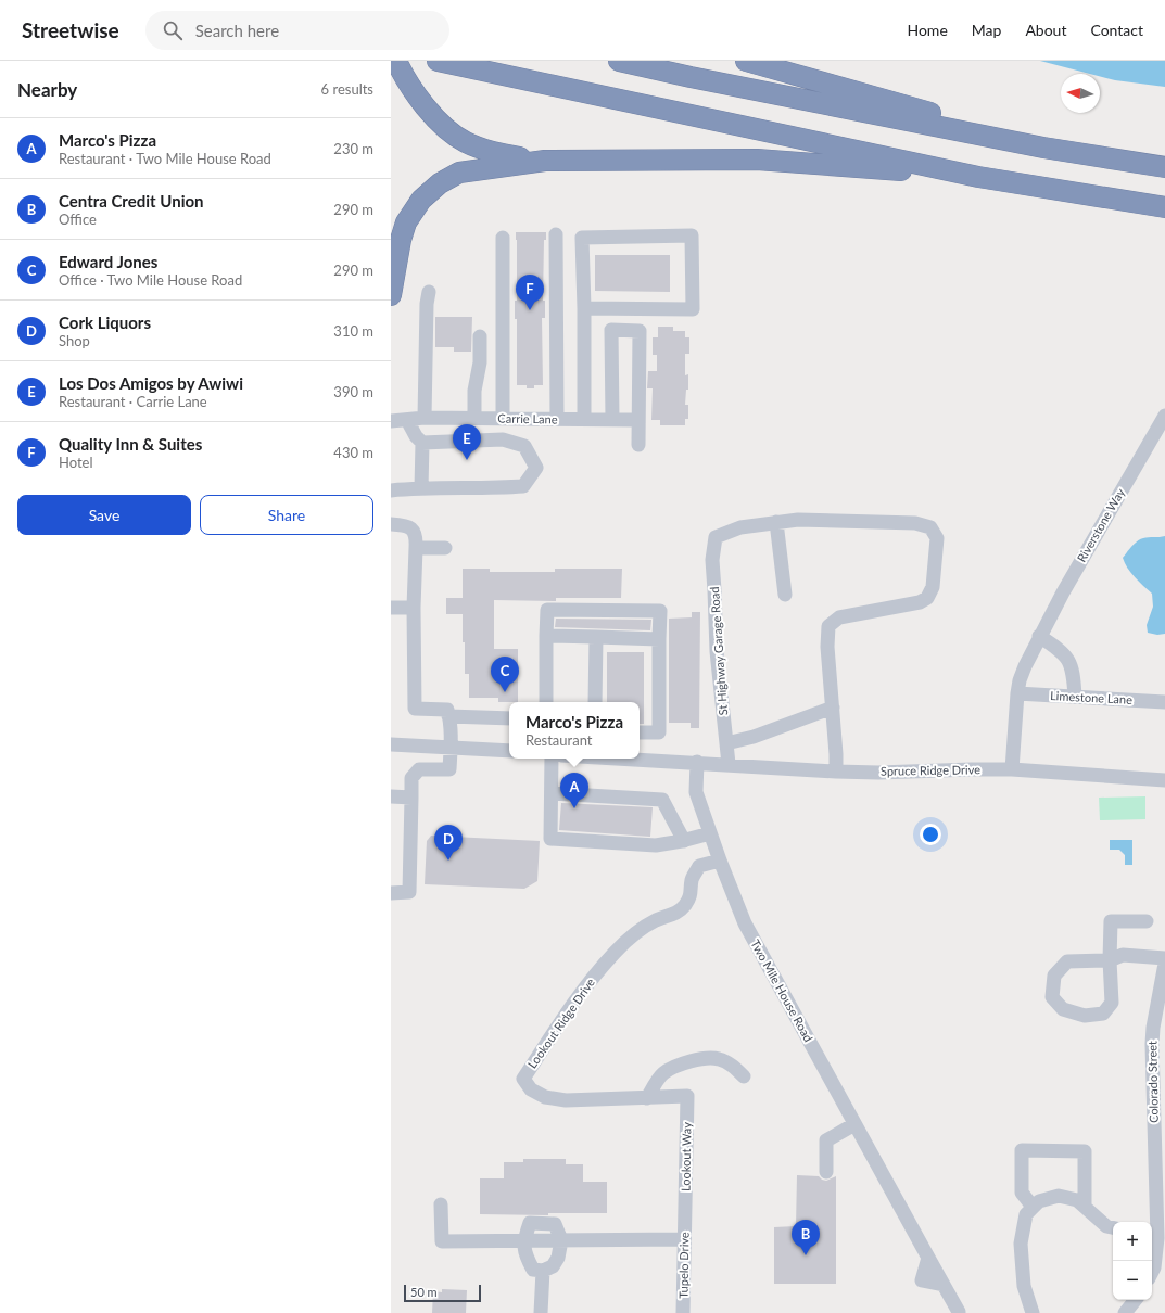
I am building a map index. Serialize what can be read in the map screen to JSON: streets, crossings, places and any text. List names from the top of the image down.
{
  "streets": {
    "street": [
      "Carrie Lane",
      "Riverstone Way",
      "St Highway Garage Road",
      "Limestone Lane",
      "Spruce Ridge Drive",
      "Two Mile House Road",
      "Lookout Ridge Drive",
      "Colorado Street",
      "Lookout Way",
      "Tupelo Drive"
    ]
  },
  "crossings": [
    ["Riverstone Way", "Limestone Lane"],
    ["Riverstone Way", "Spruce Ridge Drive"],
    ["St Highway Garage Road", "Spruce Ridge Drive"],
    ["Spruce Ridge Drive", "Two Mile House Road"],
    ["Two Mile House Road", "Lookout Ridge Drive"],
    ["Lookout Ridge Drive", "Lookout Way"],
    ["Lookout Way", "Tupelo Drive"]
  ],
  "scale_bar": "50 m",
  "north": "left",
  "page": {
    "header": "Streetwise",
    "search": "Search here",
    "nav": [
      "Home",
      "Map",
      "About",
      "Contact"
    ],
    "heading": ["Nearby", "6 results"],
    "list": [
      {
        "mark": "A",
        "name": "Marco's Pizza",
        "note": "Restaurant · Two Mile House Road",
        "value": "230 m"
      },
      {
        "mark": "B",
        "name": "Centra Credit Union",
        "note": "Office",
        "value": "290 m"
      },
      {
        "mark": "C",
        "name": "Edward Jones",
        "note": "Office · Two Mile House Road",
        "value": "290 m"
      },
      {
        "mark": "D",
        "name": "Cork Liquors",
        "note": "Shop",
        "value": "310 m"
      },
      {
        "mark": "E",
        "name": "Los Dos Amigos by Awiwi",
        "note": "Restaurant · Carrie Lane",
        "value": "390 m"
      },
      {
        "mark": "F",
        "name": "Quality Inn & Suites",
        "note": "Hotel",
        "value": "430 m"
      }
    ],
    "pins": [
      "F",
      "E",
      "C",
      "A",
      "D",
      "B"
    ],
    "buttons": ["Save", "Share"],
    "popup": ["Marco's Pizza", "Restaurant"],
    "map_buttons": ["+", "−"],
    "scale": "50 m"
  }
}
